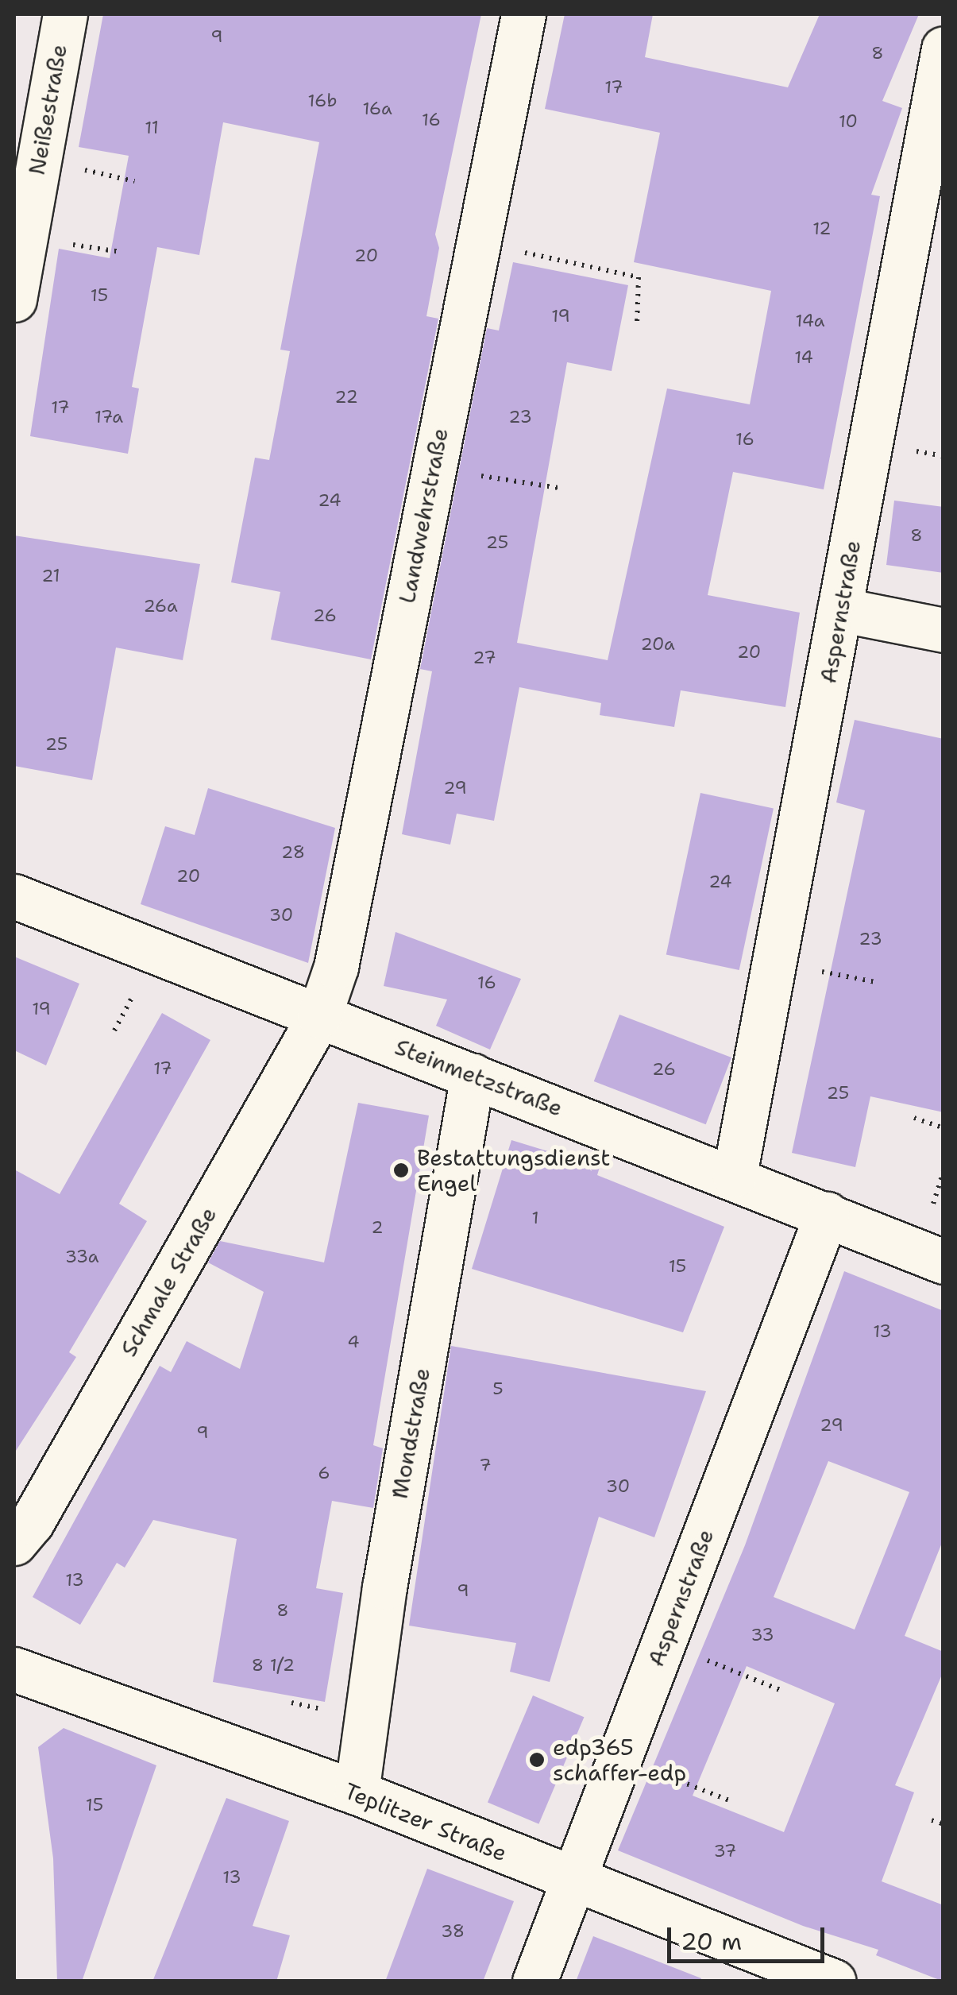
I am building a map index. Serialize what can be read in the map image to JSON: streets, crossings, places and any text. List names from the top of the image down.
{
  "streets": {
    "street": [
      "Neißestraße",
      "Landwehrstraße",
      "Aspernstraße",
      "Steinmetzstraße",
      "Schmale Straße",
      "Mondstraße",
      "Teplitzer Straße"
    ]
  },
  "crossings": [
    ["Landwehrstraße", "Steinmetzstraße"],
    ["Landwehrstraße", "Schmale Straße"],
    ["Aspernstraße", "Steinmetzstraße"],
    ["Aspernstraße", "Teplitzer Straße"],
    ["Steinmetzstraße", "Schmale Straße"],
    ["Steinmetzstraße", "Mondstraße"],
    ["Mondstraße", "Teplitzer Straße"]
  ],
  "places": ["Bestattungsdienst Engel", "edp365 schaffer-edp"],
  "house_numbers": [
    "9",
    "8",
    "17",
    "16b",
    "16a",
    "16",
    "10",
    "11",
    "12",
    "20",
    "15",
    "19",
    "14a",
    "14",
    "22",
    "17",
    "17a",
    "23",
    "16",
    "24",
    "8",
    "25",
    "21",
    "26a",
    "26",
    "20a",
    "20",
    "27",
    "25",
    "29",
    "28",
    "20",
    "24",
    "30",
    "23",
    "16",
    "19",
    "17",
    "26",
    "25",
    "1",
    "2",
    "33a",
    "15",
    "13",
    "4",
    "5",
    "29",
    "9",
    "7",
    "6",
    "30",
    "13",
    "9",
    "8",
    "33",
    "8 1/2",
    "15",
    "37",
    "13",
    "38"
  ],
  "scale_bar": "20 m"
}
